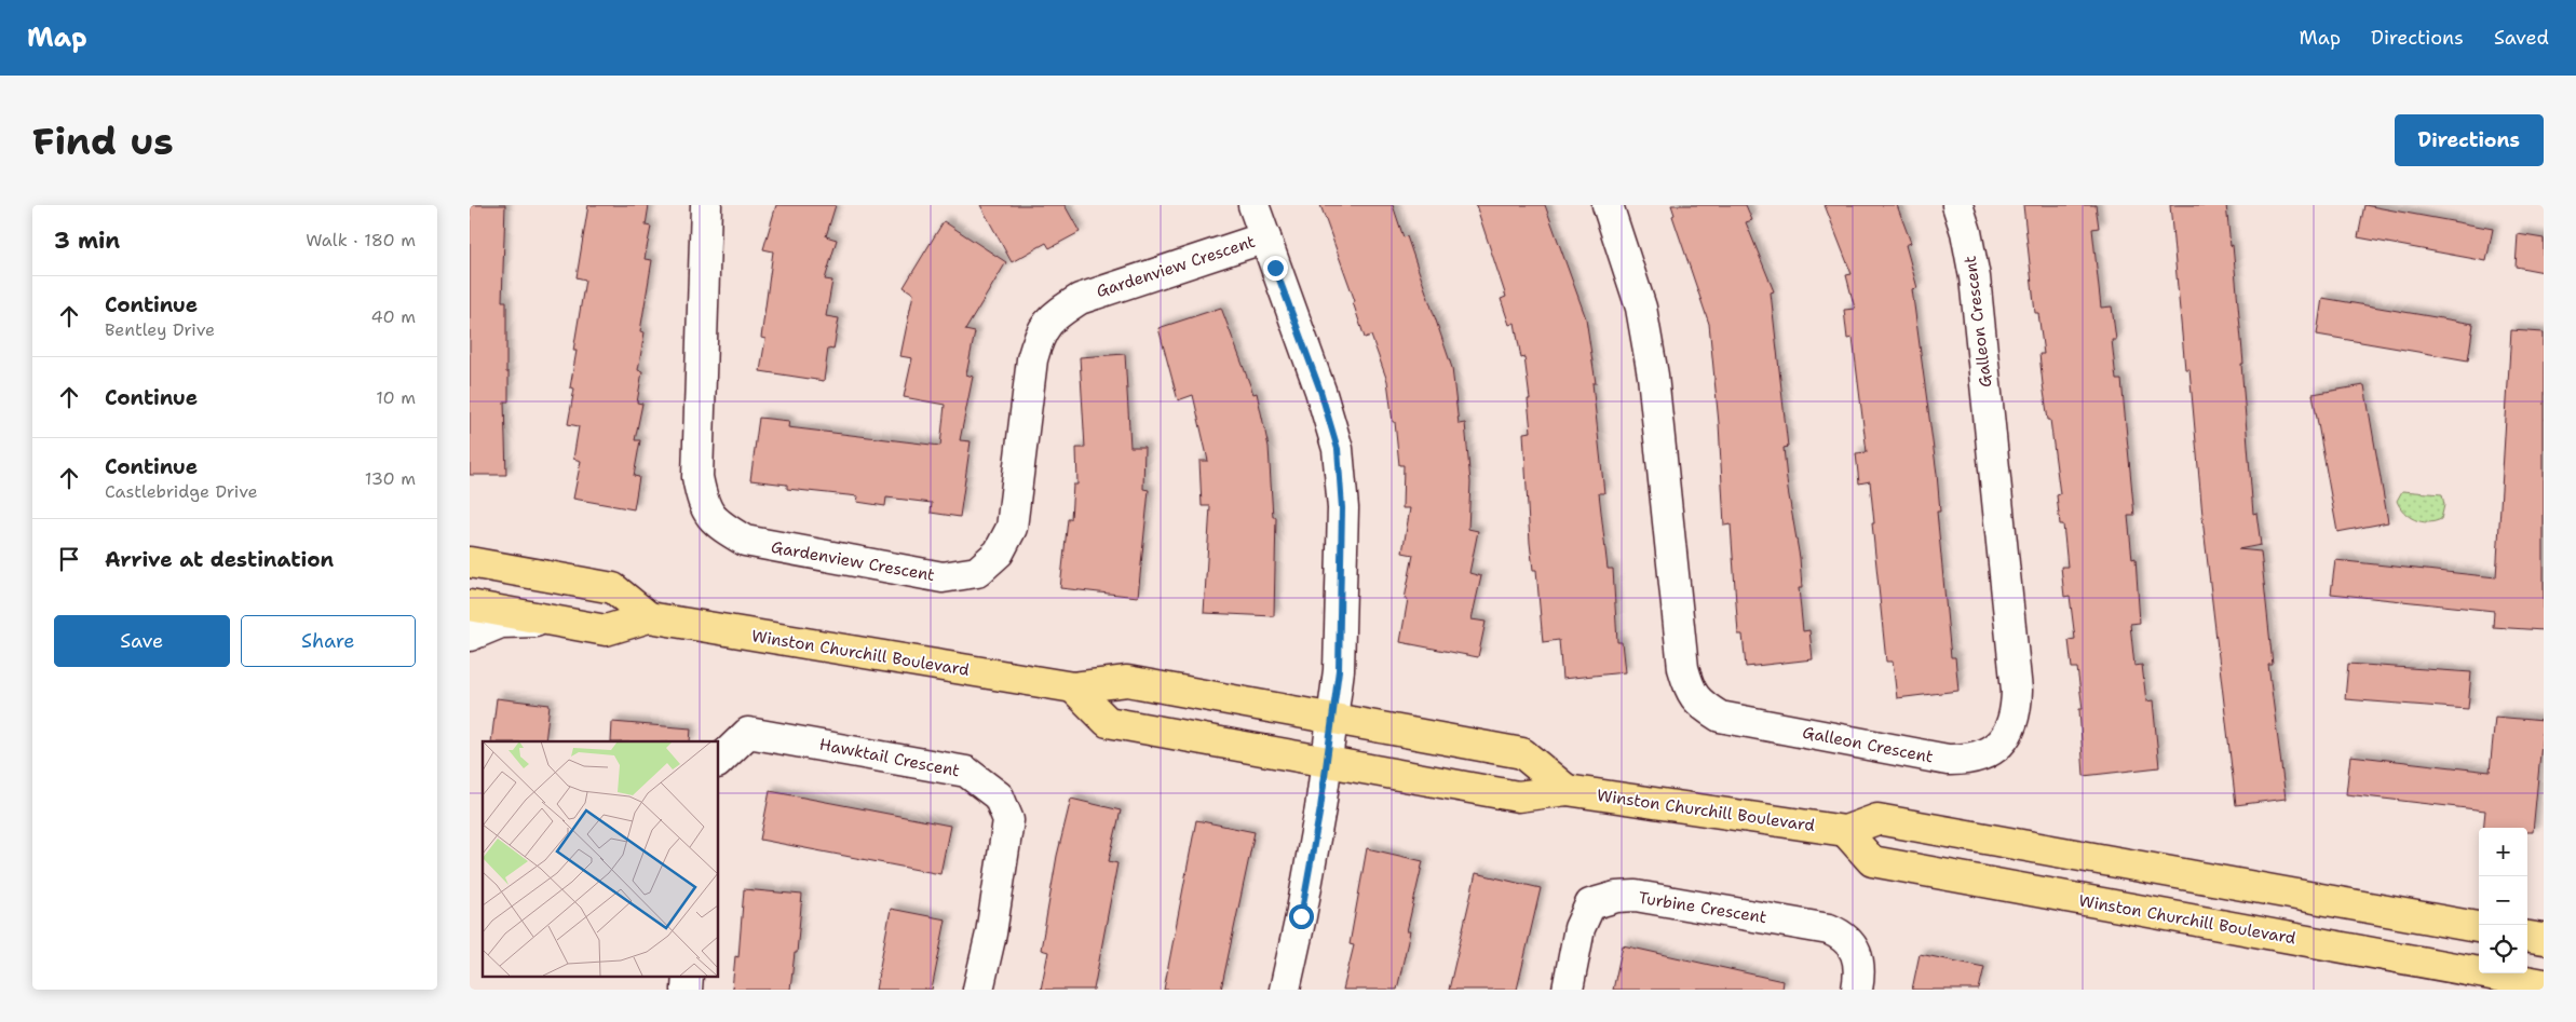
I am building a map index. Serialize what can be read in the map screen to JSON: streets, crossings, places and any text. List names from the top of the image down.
{
  "streets": {
    "main road": ["Winston Churchill Boulevard"],
    "street": [
      "Gardenview Crescent",
      "Galleon Crescent",
      "Hawktail Crescent",
      "Turbine Crescent"
    ]
  },
  "page": {
    "header": "Map",
    "nav": ["Map", "Directions", "Saved"],
    "buttons": [
      "Directions",
      ["Save", "Share"]
    ],
    "title": "Find us",
    "heading": ["3 min", "Walk · 180 m"],
    "list": [
      ["Continue", "Bentley Drive", "40 m"],
      ["Continue", "10 m"],
      ["Continue", "Castlebridge Drive", "130 m"],
      "Arrive at destination"
    ],
    "map_buttons": ["+", "−"]
  }
}
